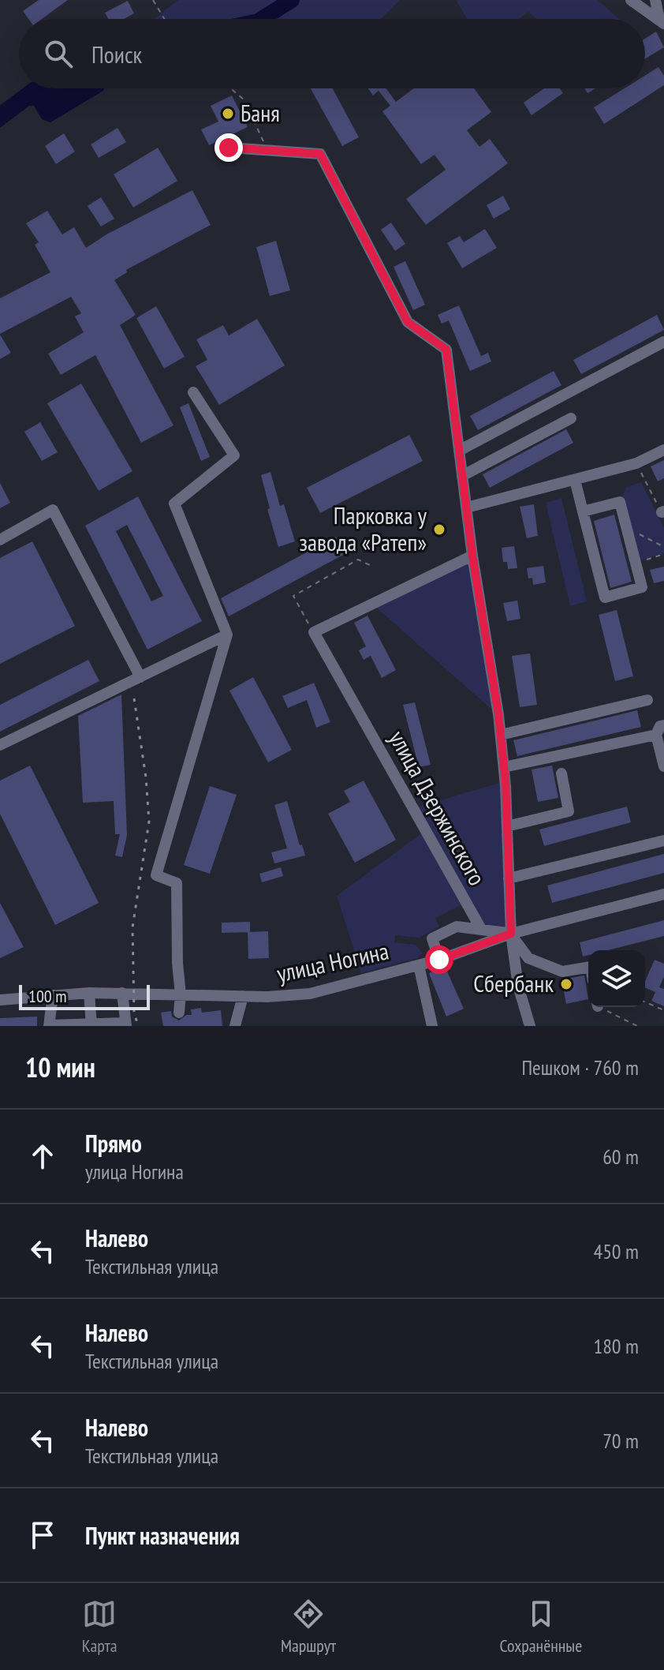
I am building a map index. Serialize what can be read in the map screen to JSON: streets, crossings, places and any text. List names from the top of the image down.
{
  "streets": {
    "street": ["улица Дзержинского", "улица Ногина"]
  },
  "places": ["Баня", "Парковка у завода «Ратеп»", "Сбербанк"],
  "scale_bar": "100 m",
  "page": {
    "search": "Поиск",
    "scale": "100 m",
    "heading": ["10 мин", "Пешком · 760 m"],
    "list": [
      ["Прямо", "улица Ногина", "60 m"],
      ["Налево", "Текстильная улица", "450 m"],
      ["Налево", "Текстильная улица", "180 m"],
      ["Налево", "Текстильная улица", "70 m"],
      "Пункт назначения"
    ],
    "nav": ["Карта", "Маршрут", "Сохранённые"]
  }
}
